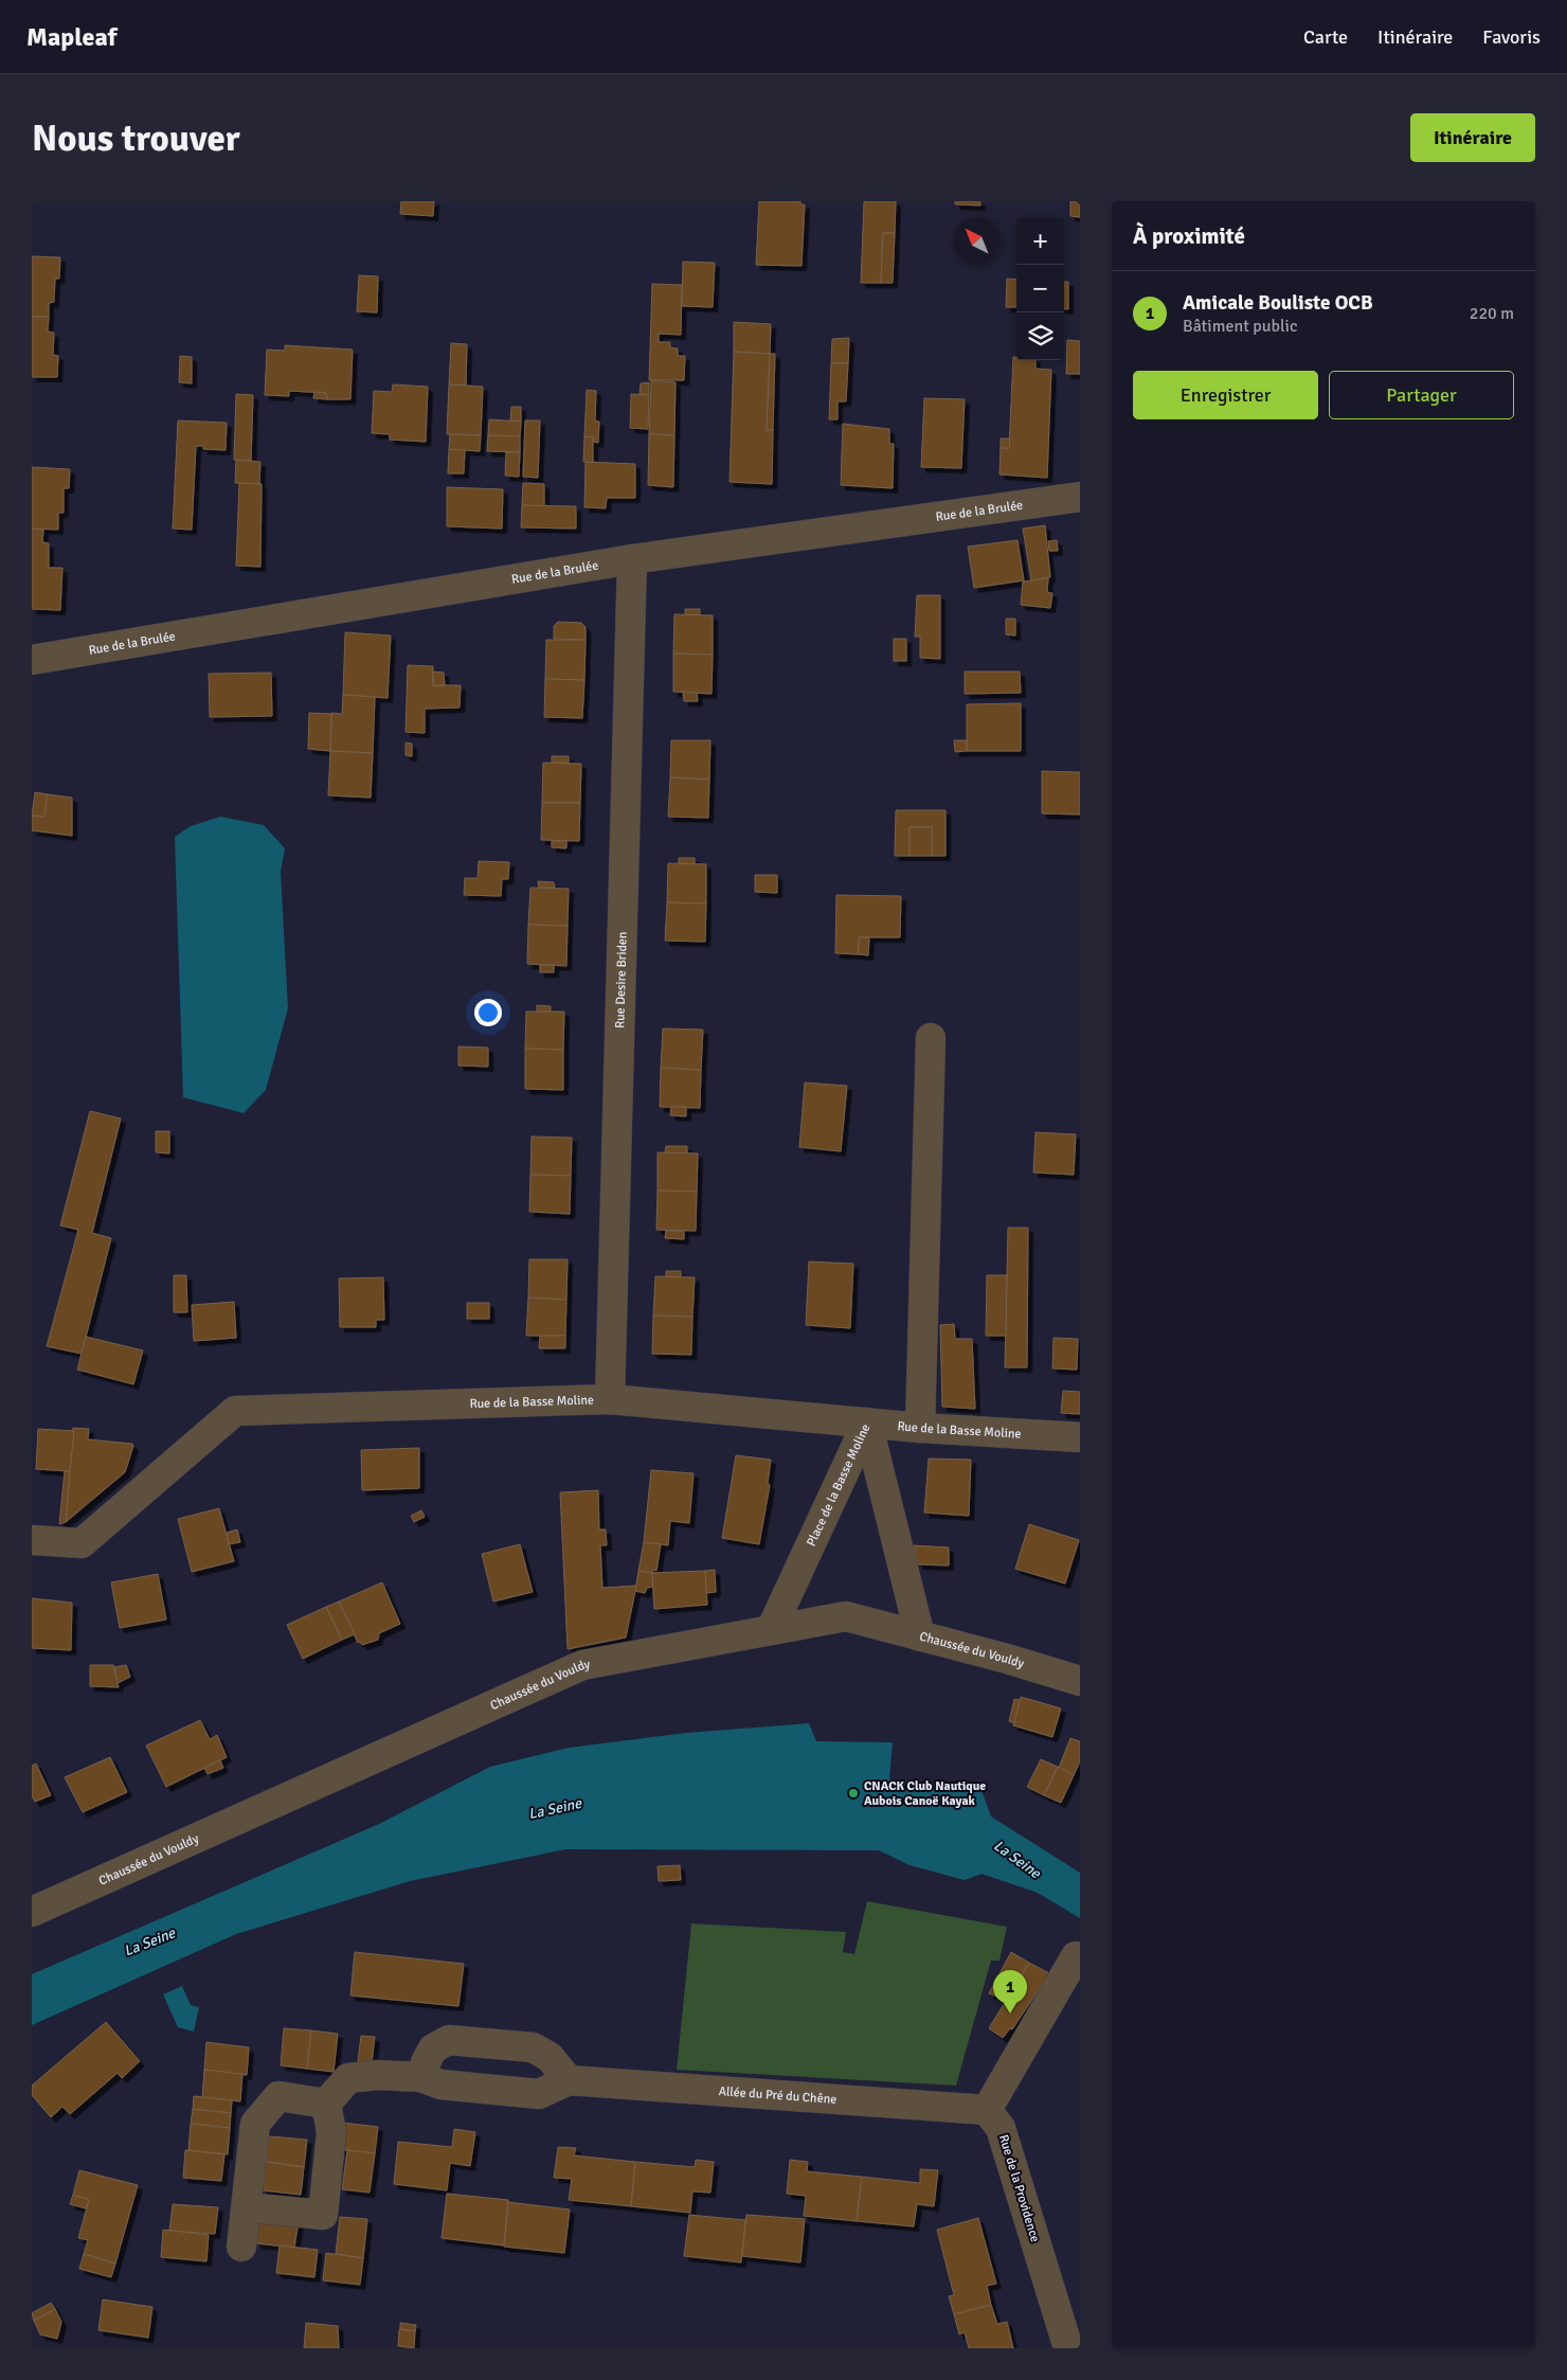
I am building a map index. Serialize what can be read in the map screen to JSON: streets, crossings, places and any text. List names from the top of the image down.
{
  "streets": {
    "street": [
      "Rue de la Brulée",
      "Rue Desire Briden",
      "Rue de la Basse Moline",
      "Place de la Basse Moline",
      "Chaussée du Vouldy",
      "Allée du Pré du Chêne",
      "Rue de la Providence"
    ]
  },
  "crossings": [
    ["Rue de la Brulée", "Rue Desire Briden"],
    ["Rue Desire Briden", "Rue de la Basse Moline"],
    ["Rue de la Basse Moline", "Place de la Basse Moline"],
    ["Place de la Basse Moline", "Chaussée du Vouldy"],
    ["Allée du Pré du Chêne", "Rue de la Providence"]
  ],
  "water": ["La Seine"],
  "places": ["CNACK Club Nautique Aubois Canoë Kayak"],
  "north": "top left",
  "page": {
    "header": "Mapleaf",
    "nav": ["Carte", "Itinéraire", "Favoris"],
    "buttons": [
      "Itinéraire",
      ["Enregistrer", "Partager"]
    ],
    "title": "Nous trouver",
    "heading": "À proximité",
    "map_buttons": ["+", "−"],
    "list": [
      {
        "mark": "1",
        "name": "Amicale Bouliste OCB",
        "note": "Bâtiment public",
        "value": "220 m"
      }
    ],
    "pins": "1"
  }
}
